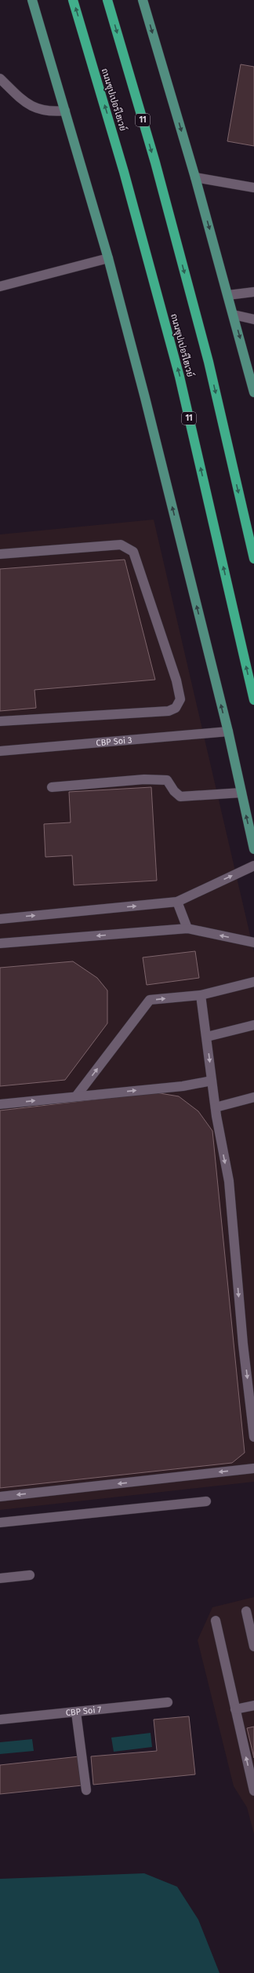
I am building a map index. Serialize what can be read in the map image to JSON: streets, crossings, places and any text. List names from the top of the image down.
{
  "streets": {
    "highway": ["ถนนซุปเปอร์ไฮเวย์", "11"],
    "street": ["CBP Soi 3", "CBP Soi 7"]
  }
}
